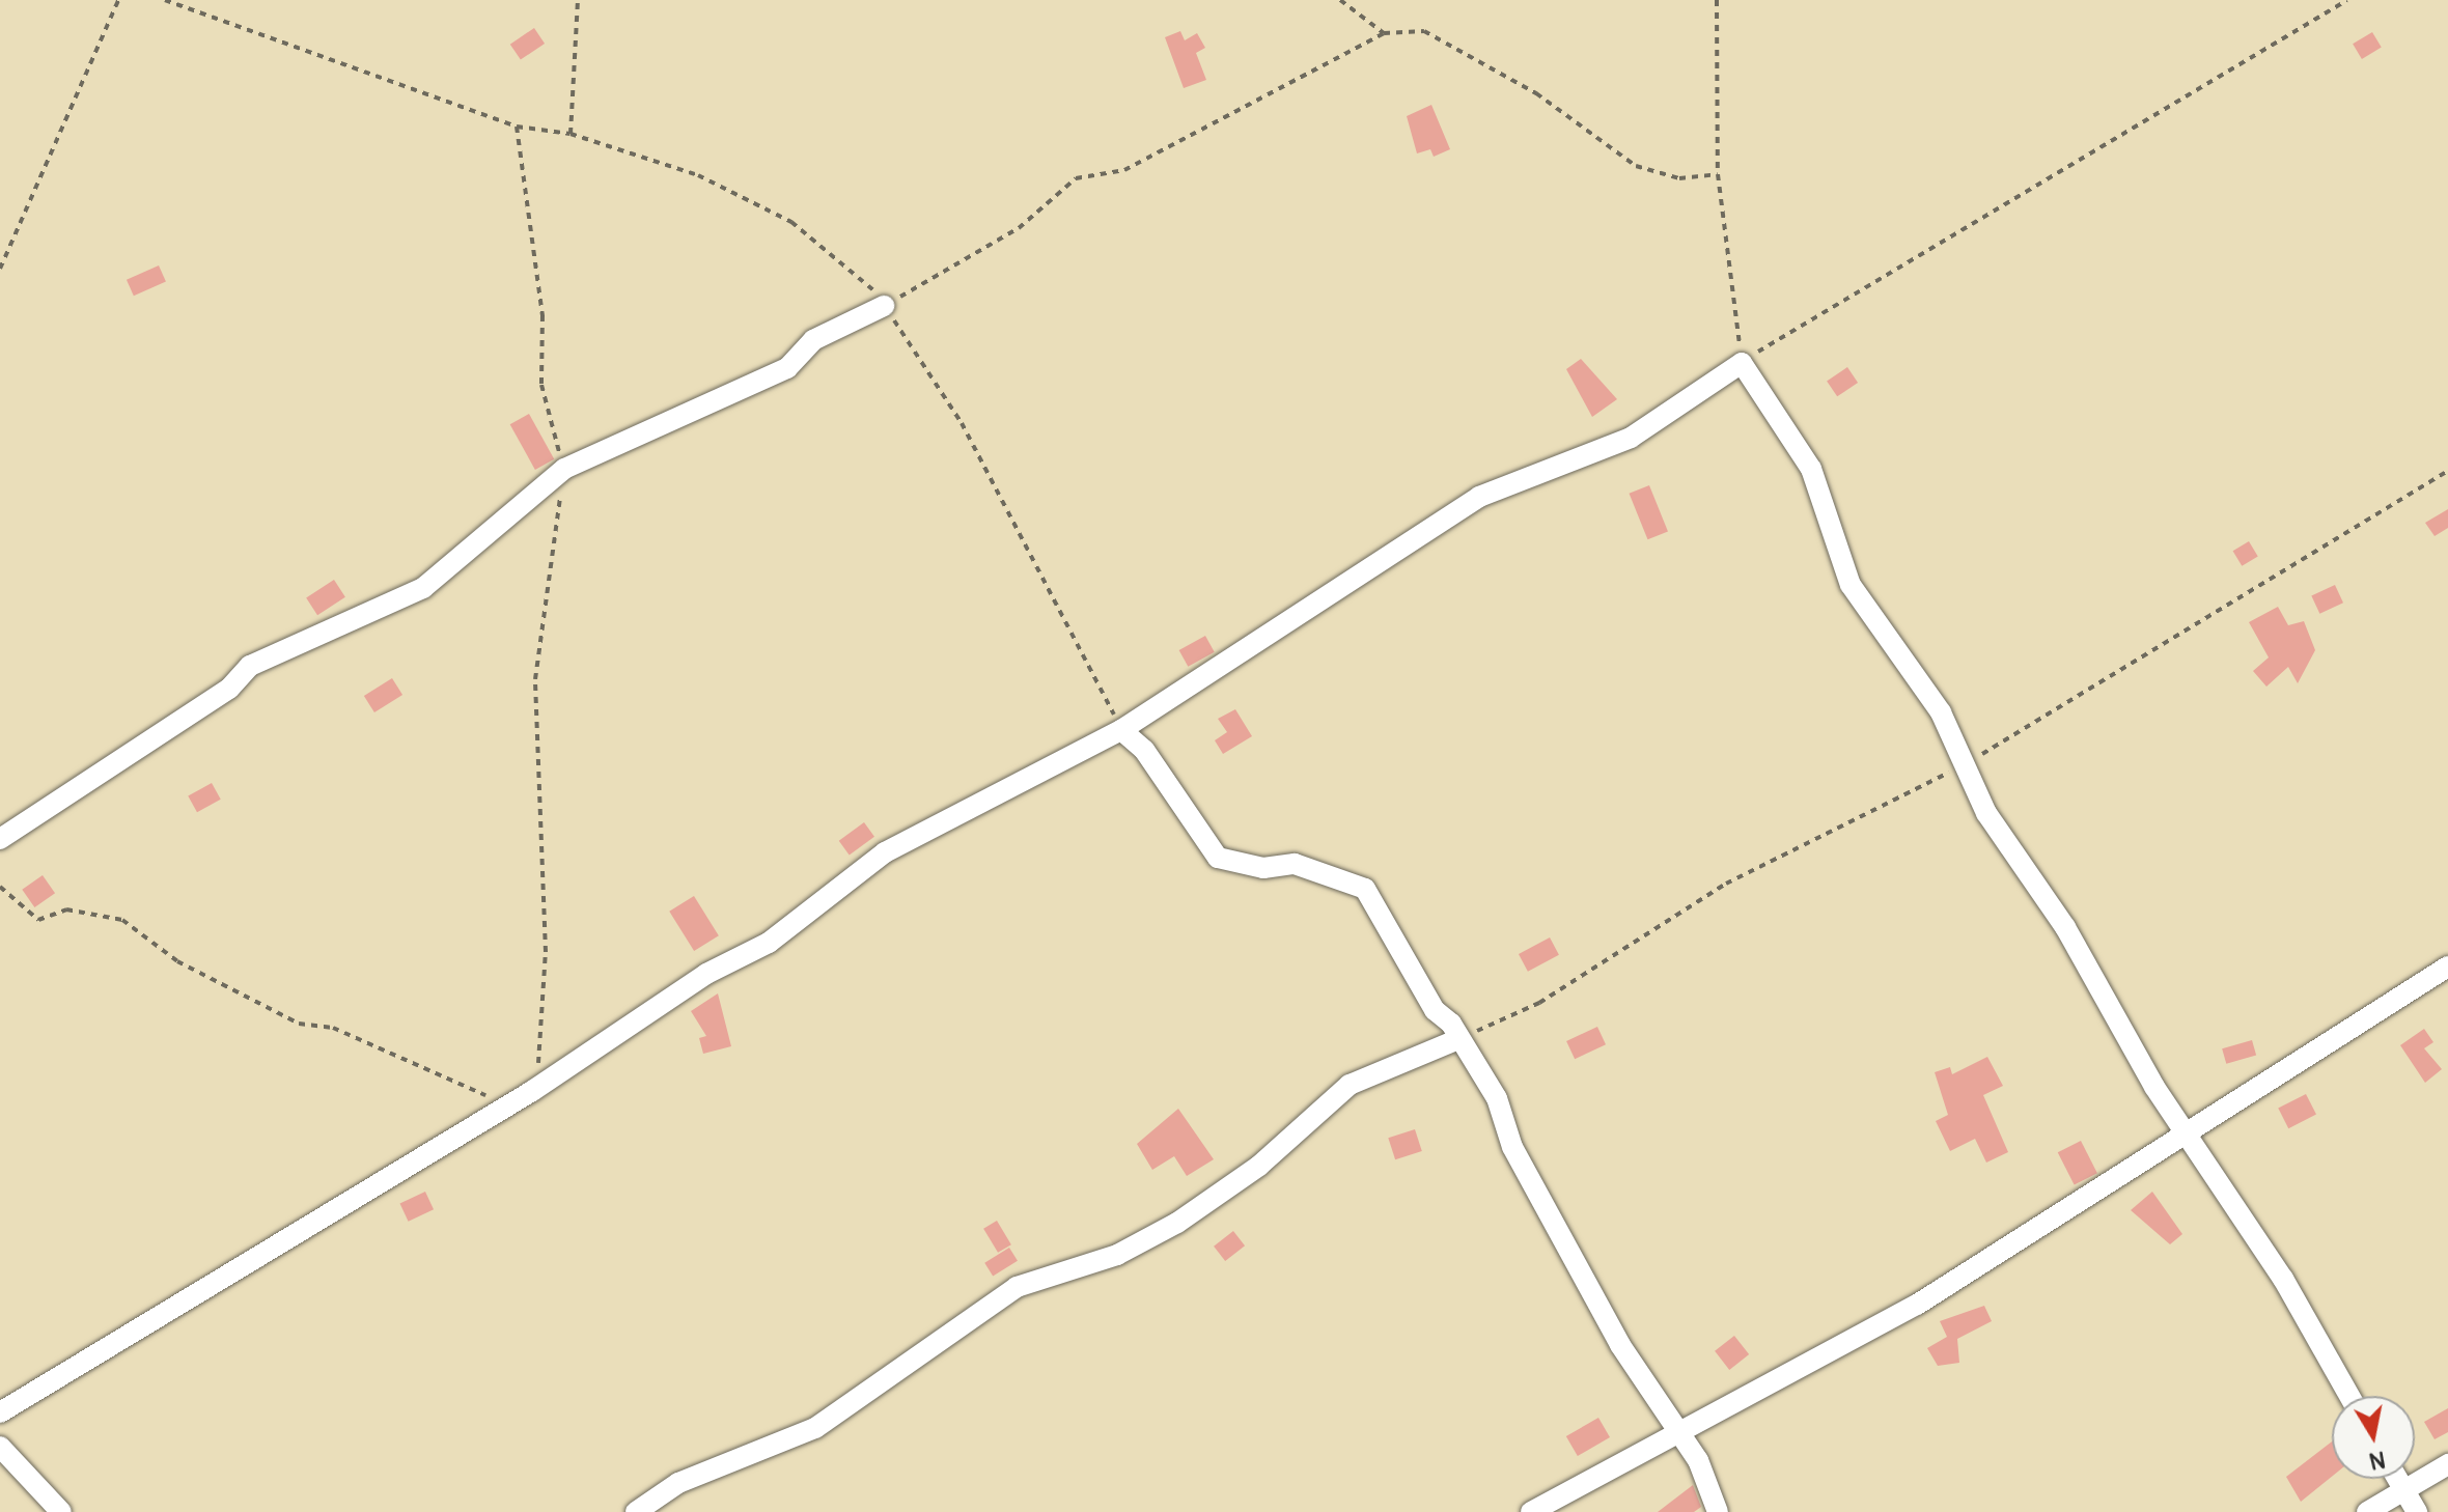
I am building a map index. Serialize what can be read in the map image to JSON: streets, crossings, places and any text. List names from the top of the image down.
{
  "north": "bottom"
}
